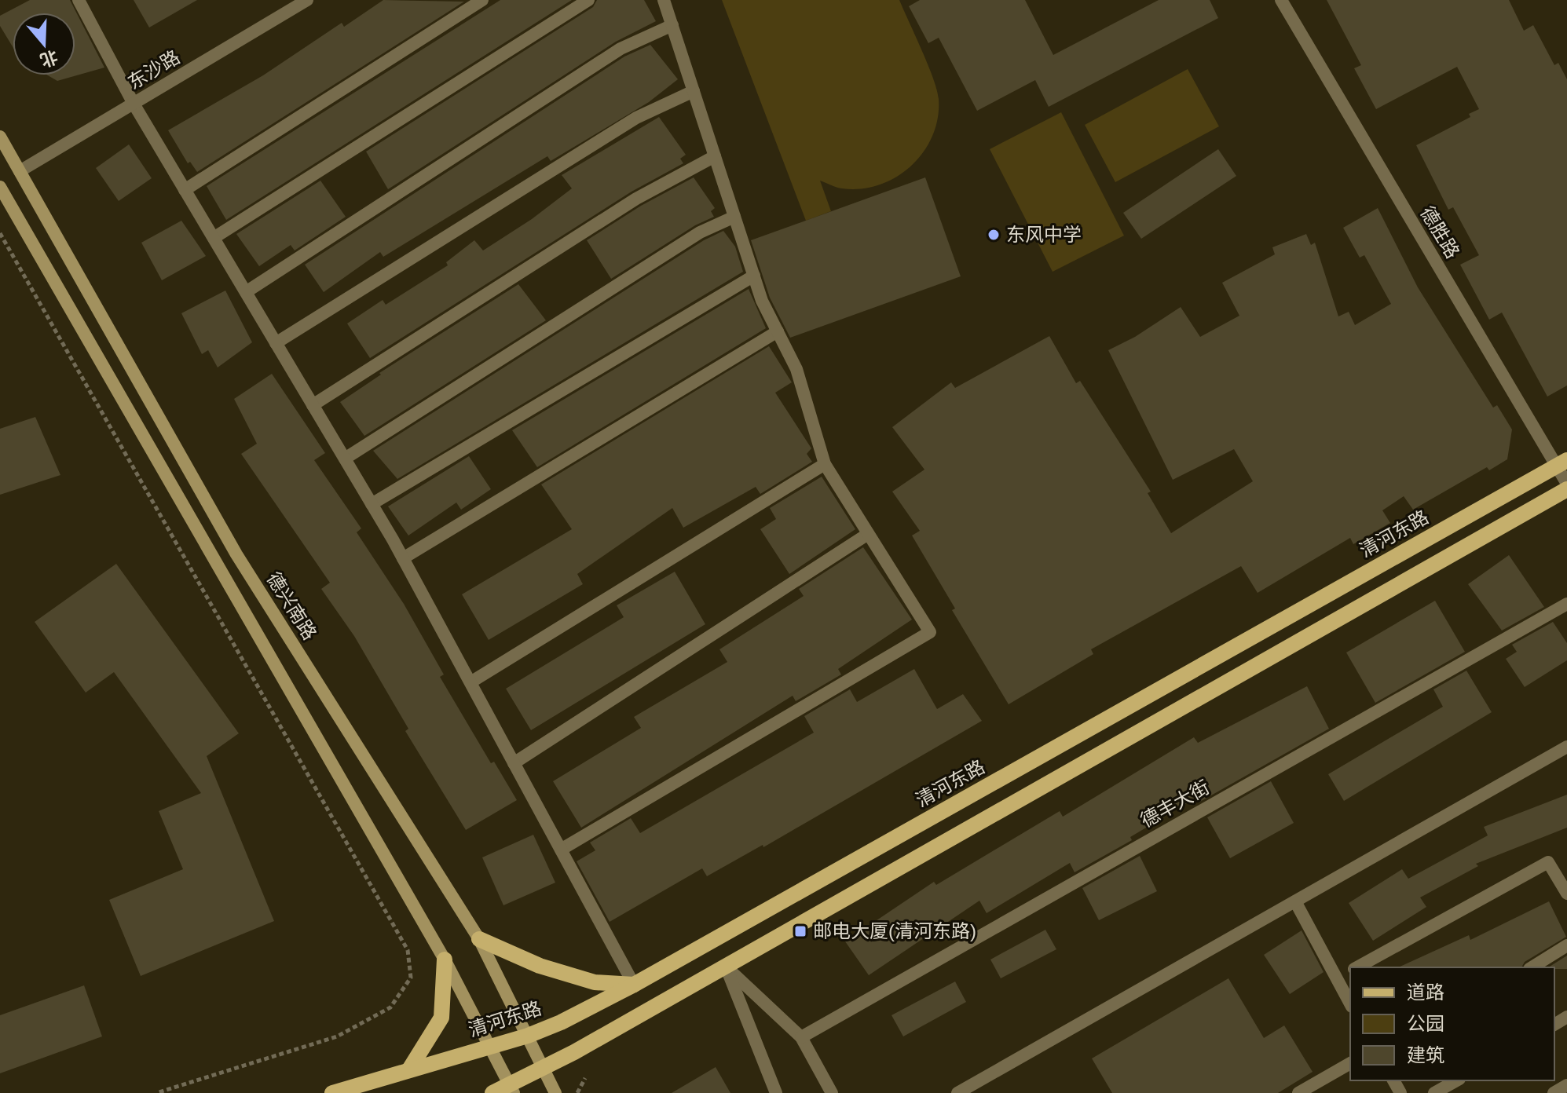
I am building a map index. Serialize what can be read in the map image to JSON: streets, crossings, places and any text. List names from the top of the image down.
{
  "streets": {
    "main road": ["清河东路", "德兴南路"],
    "street": ["东沙路", "德胜路", "德丰大街"]
  },
  "crossings": [
    ["东沙路", "德兴南路"],
    ["德胜路", "清河东路"],
    ["清河东路", "德兴南路"]
  ],
  "places": {
    "other": ["东风中学"],
    "transit": ["邮电大厦(清河东路)"]
  },
  "legend": ["道路", "公园", "建筑"],
  "north": "bottom"
}
